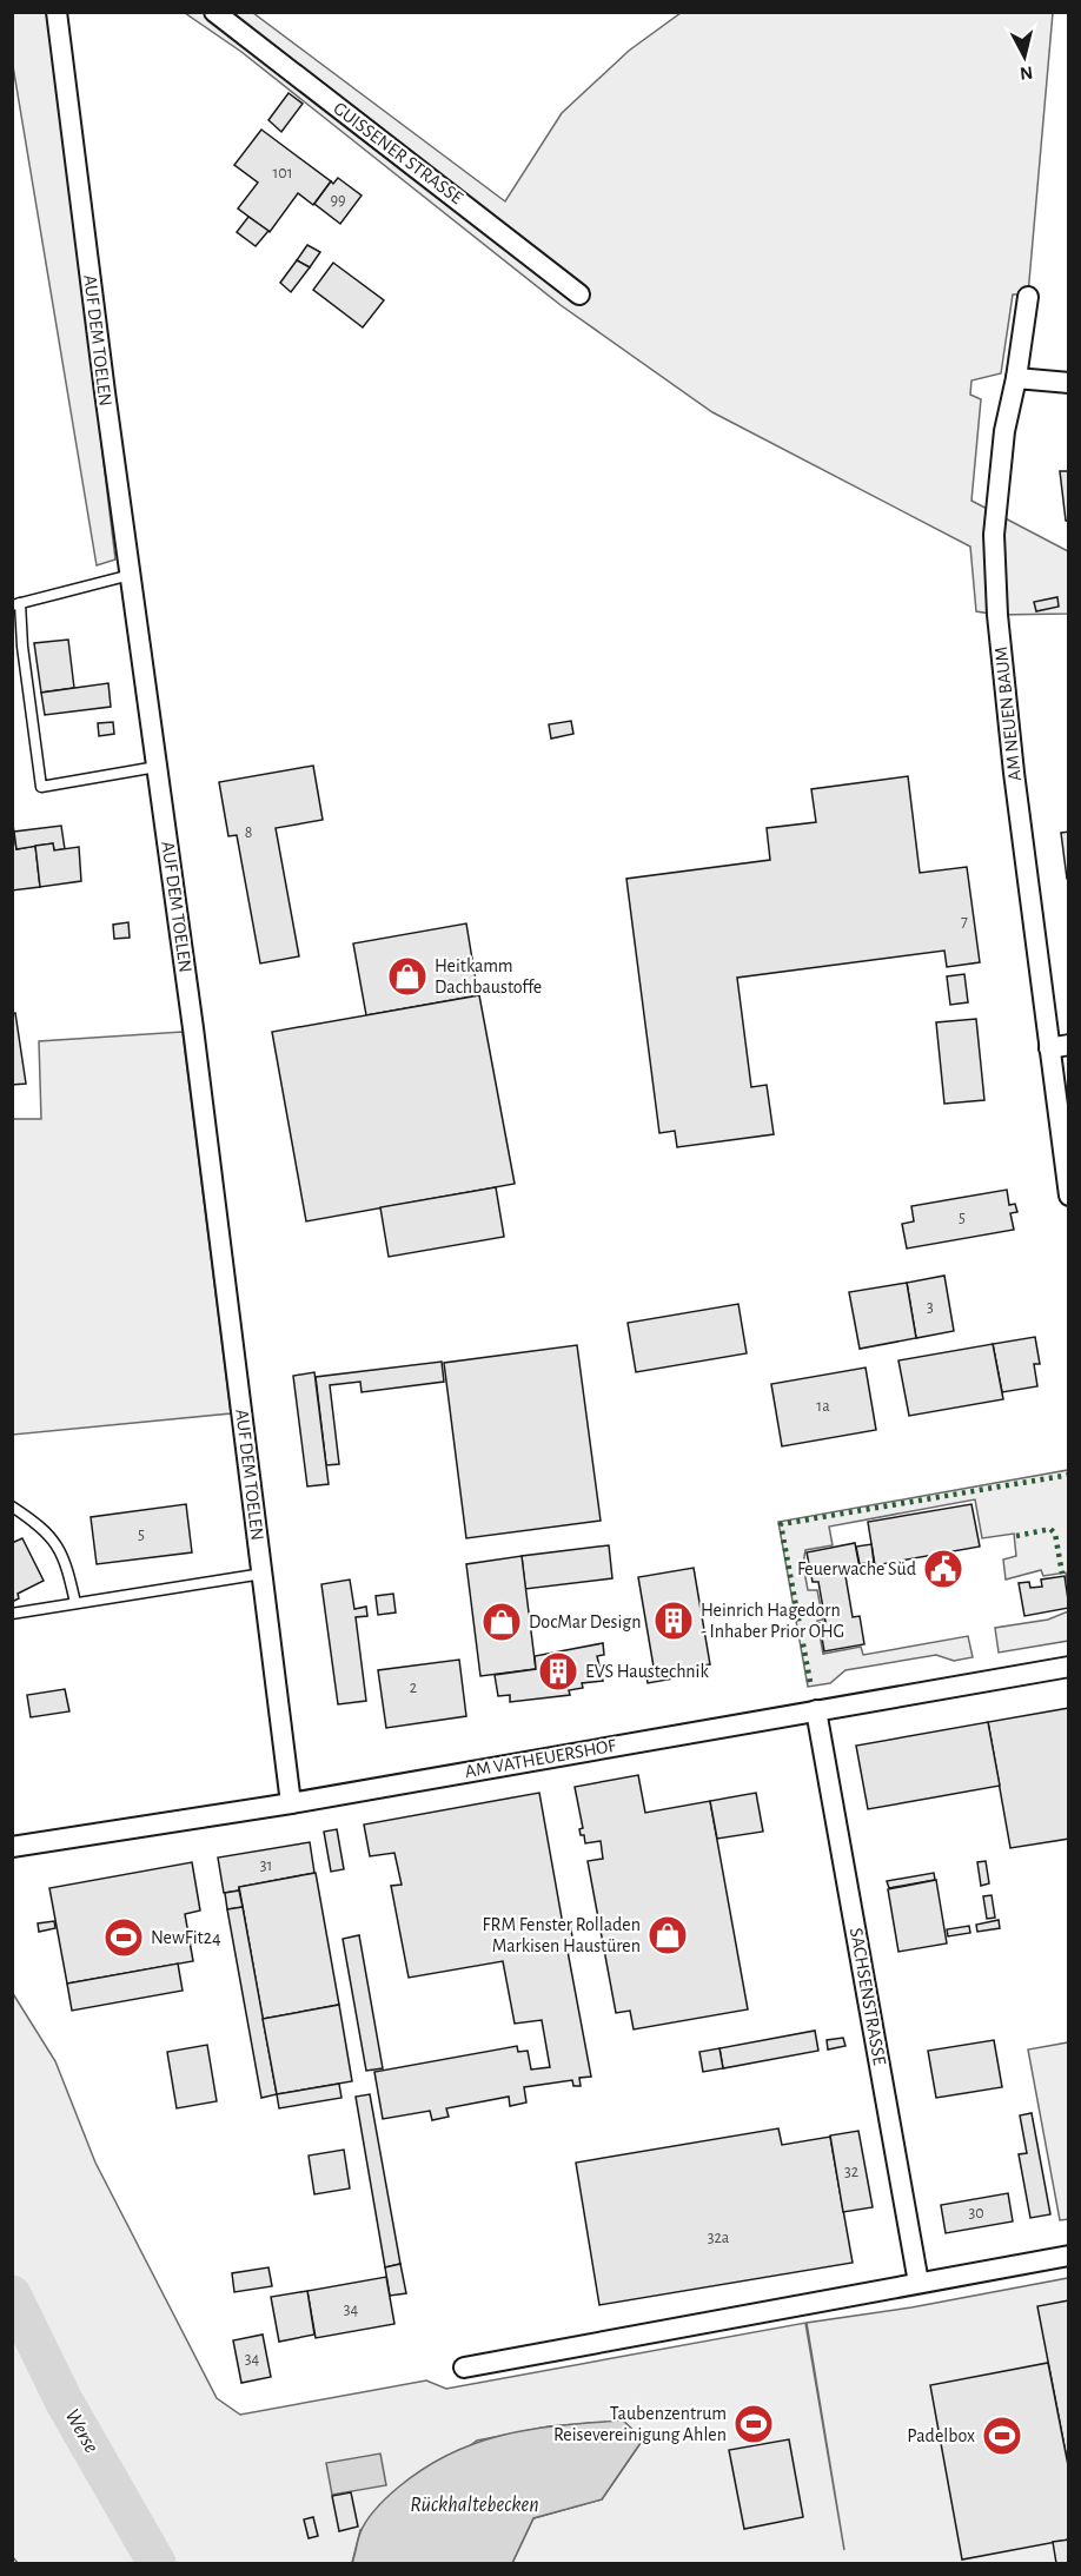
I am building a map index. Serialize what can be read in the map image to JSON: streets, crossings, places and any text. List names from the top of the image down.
{
  "streets": {
    "street": [
      "GUISSENER STRASSE",
      "AUF DEM TOELEN",
      "AM NEUEN BAUM",
      "AM VATHEUERSHOF",
      "SACHSENSTRASSE"
    ]
  },
  "crossings": [
    ["AUF DEM TOELEN", "AM VATHEUERSHOF"],
    ["AM VATHEUERSHOF", "SACHSENSTRASSE"]
  ],
  "water": ["Werse", "Rückhaltebecken"],
  "places": {
    "shop": ["Heitkamm Dachbaustoffe", "DocMar Design", "FRM Fenster Rolladen Markisen Haustüren"],
    "public building": ["Feuerwache Süd"],
    "building": ["Heinrich Hagedorn - Inhaber Prior OHG", "EVS Haustechnik"],
    "sports": ["NewFit24", "Taubenzentrum Reisevereinigung Ahlen", "Padelbox"]
  },
  "house_numbers": [
    "101",
    "99",
    "8",
    "7",
    "5",
    "3",
    "1a",
    "5",
    "2",
    "31",
    "32",
    "30",
    "32a",
    "34",
    "34"
  ],
  "north": "bottom"
}
